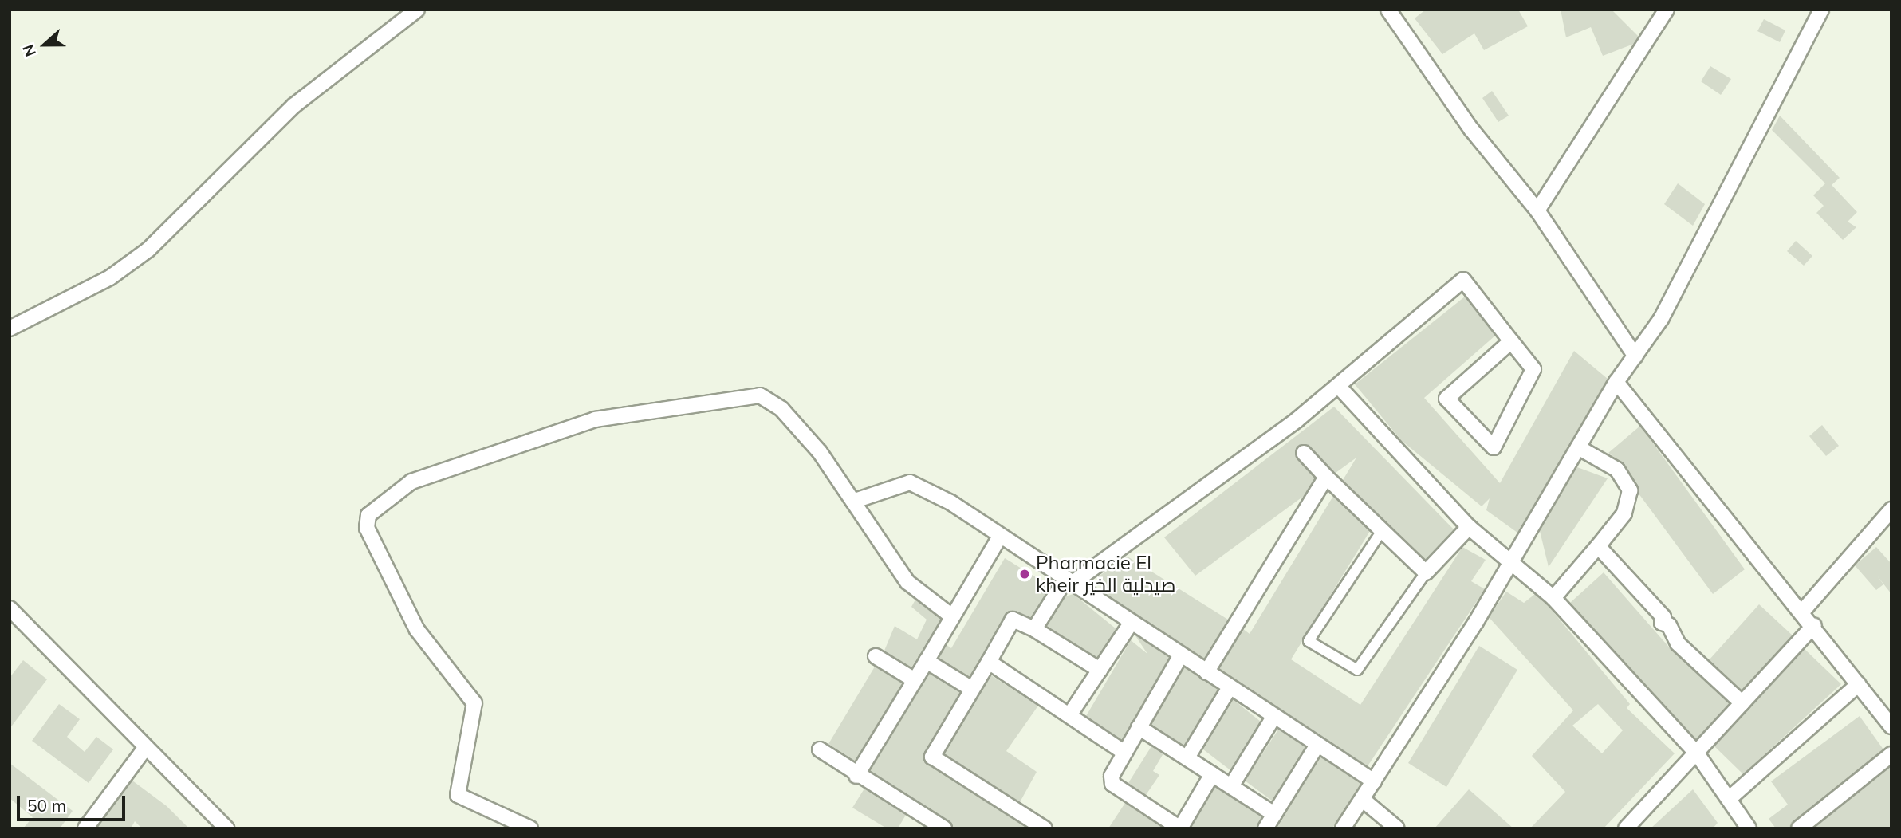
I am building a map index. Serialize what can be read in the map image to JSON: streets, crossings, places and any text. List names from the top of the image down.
{
  "places": ["Pharmacie El kheir صيدلية الخير"],
  "scale_bar": "50 m",
  "north": "left"
}
